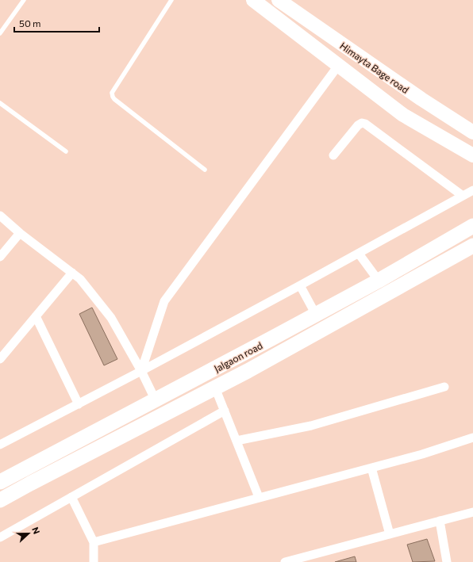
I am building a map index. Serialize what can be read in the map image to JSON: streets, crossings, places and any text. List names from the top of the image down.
{
  "streets": {
    "highway": ["Jalgaon road"],
    "main road": ["Himayta Bage road"]
  },
  "scale_bar": "50 m",
  "north": "right"
}
